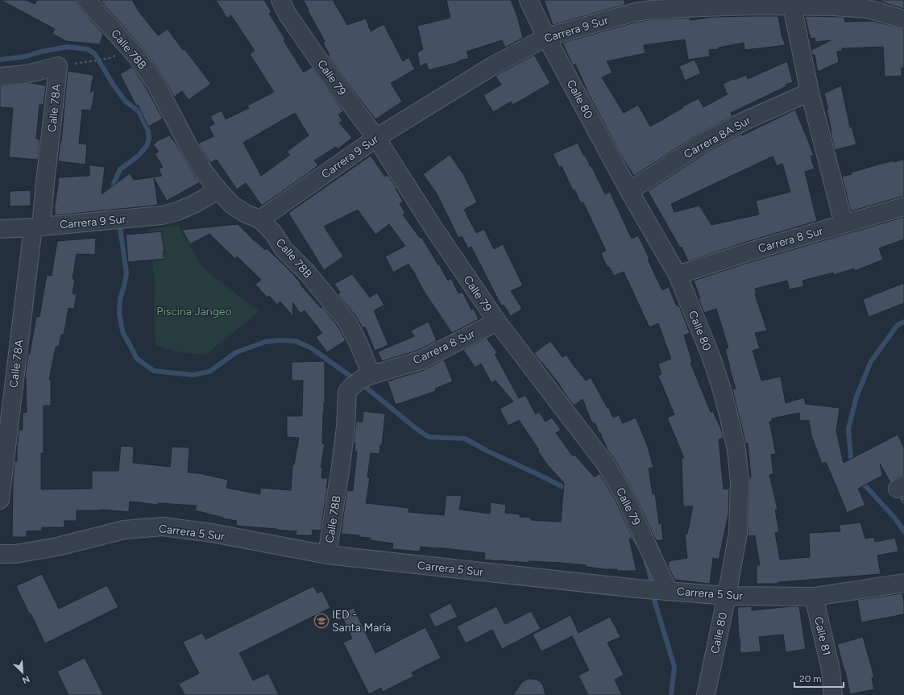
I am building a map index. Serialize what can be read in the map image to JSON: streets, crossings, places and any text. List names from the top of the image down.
{
  "streets": {
    "street": [
      "Carrera 9 Sur",
      "Calle 78B",
      "Calle 79",
      "Calle 80",
      "Calle 78A",
      "Carrera 8A Sur",
      "Carrera 8 Sur",
      "Carrera 5 Sur",
      "Calle 81"
    ]
  },
  "crossings": [
    ["Carrera 9 Sur", "Calle 78B"],
    ["Carrera 9 Sur", "Calle 79"],
    ["Carrera 9 Sur", "Calle 80"],
    ["Carrera 9 Sur", "Calle 78A"],
    ["Calle 78B", "Carrera 8 Sur"],
    ["Calle 78B", "Carrera 5 Sur"],
    ["Calle 79", "Carrera 8 Sur"],
    ["Calle 79", "Carrera 5 Sur"],
    ["Calle 80", "Carrera 8A Sur"],
    ["Calle 80", "Carrera 8 Sur"],
    ["Calle 80", "Carrera 5 Sur"],
    ["Carrera 5 Sur", "Calle 81"]
  ],
  "parks": ["Piscina Jangeo"],
  "places": {
    "school or university": ["IED - Santa María"]
  },
  "scale_bar": "20 m",
  "north": "bottom right"
}
